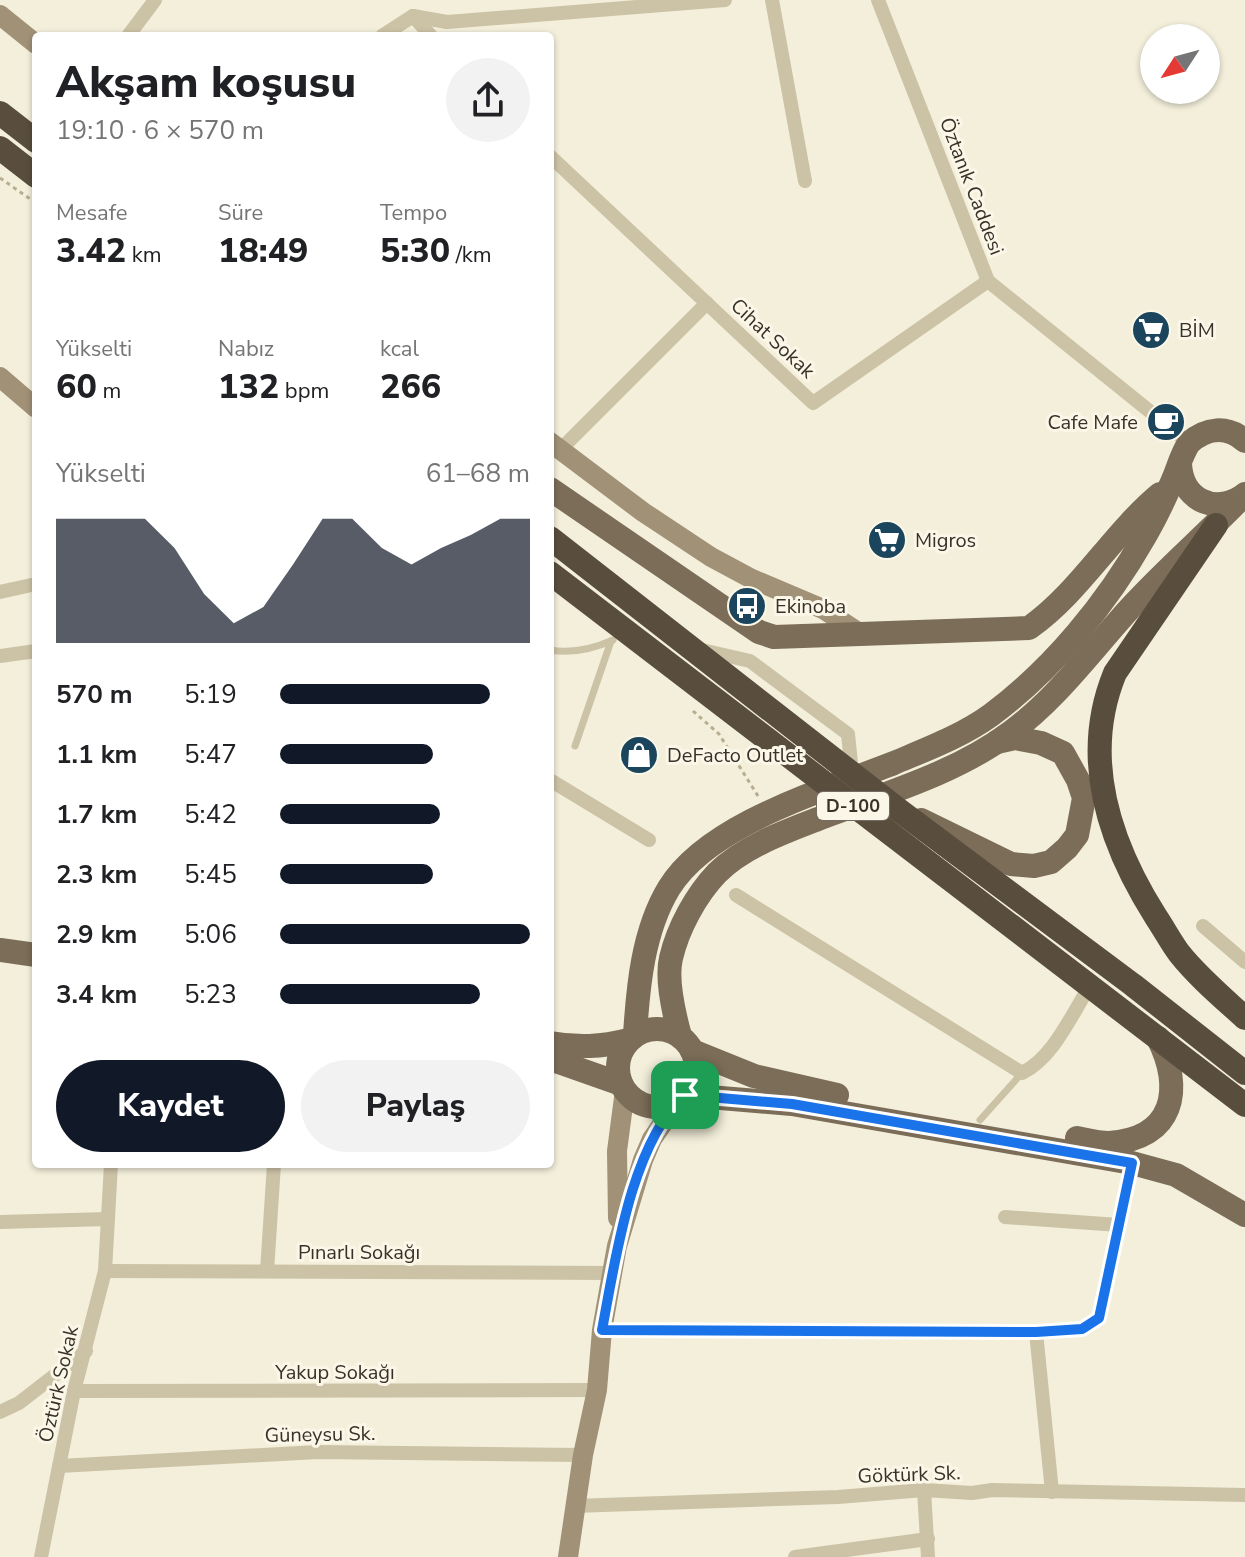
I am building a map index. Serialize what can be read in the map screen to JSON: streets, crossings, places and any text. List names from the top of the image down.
{
  "streets": {
    "highway": ["D-100"],
    "street": [
      "Öztanık Caddesi",
      "Cihat Sokak",
      "Pınarlı Sokağı",
      "Yakup Sokağı",
      "Öztürk Sokak",
      "Güneysu Sk.",
      "Göktürk Sk."
    ]
  },
  "crossings": [
    ["Öztanık Caddesi", "Cihat Sokak"],
    ["Pınarlı Sokağı", "Öztürk Sokak"],
    ["Yakup Sokağı", "Öztürk Sokak"],
    ["Öztürk Sokak", "Güneysu Sk."]
  ],
  "places": {
    "supermarket": ["BİM", "Migros"],
    "cafe": ["Cafe Mafe"],
    "bus stop": ["Ekinoba"],
    "shop": ["DeFacto Outlet"]
  },
  "north": "bottom left",
  "page": {
    "heading": ["Akşam koşusu", "19:10 · 6 × 570 m"],
    "stats": [
      ["Mesafe", "3.42 km"],
      ["Süre", "18:49"],
      ["Tempo", "5:30 /km"],
      ["Yükselti", "60 m"],
      ["Nabız", "132 bpm"],
      ["kcal", "266"]
    ],
    "chart": ["Yükselti", "61–68 m"],
    "list": [
      {
        "name": "570 m",
        "note": "5:19"
      },
      {
        "name": "1.1 km",
        "note": "5:47"
      },
      {
        "name": "1.7 km",
        "note": "5:42"
      },
      {
        "name": "2.3 km",
        "note": "5:45"
      },
      {
        "name": "2.9 km",
        "note": "5:06"
      },
      {
        "name": "3.4 km",
        "note": "5:23"
      }
    ],
    "buttons": ["Kaydet", "Paylaş"]
  }
}
